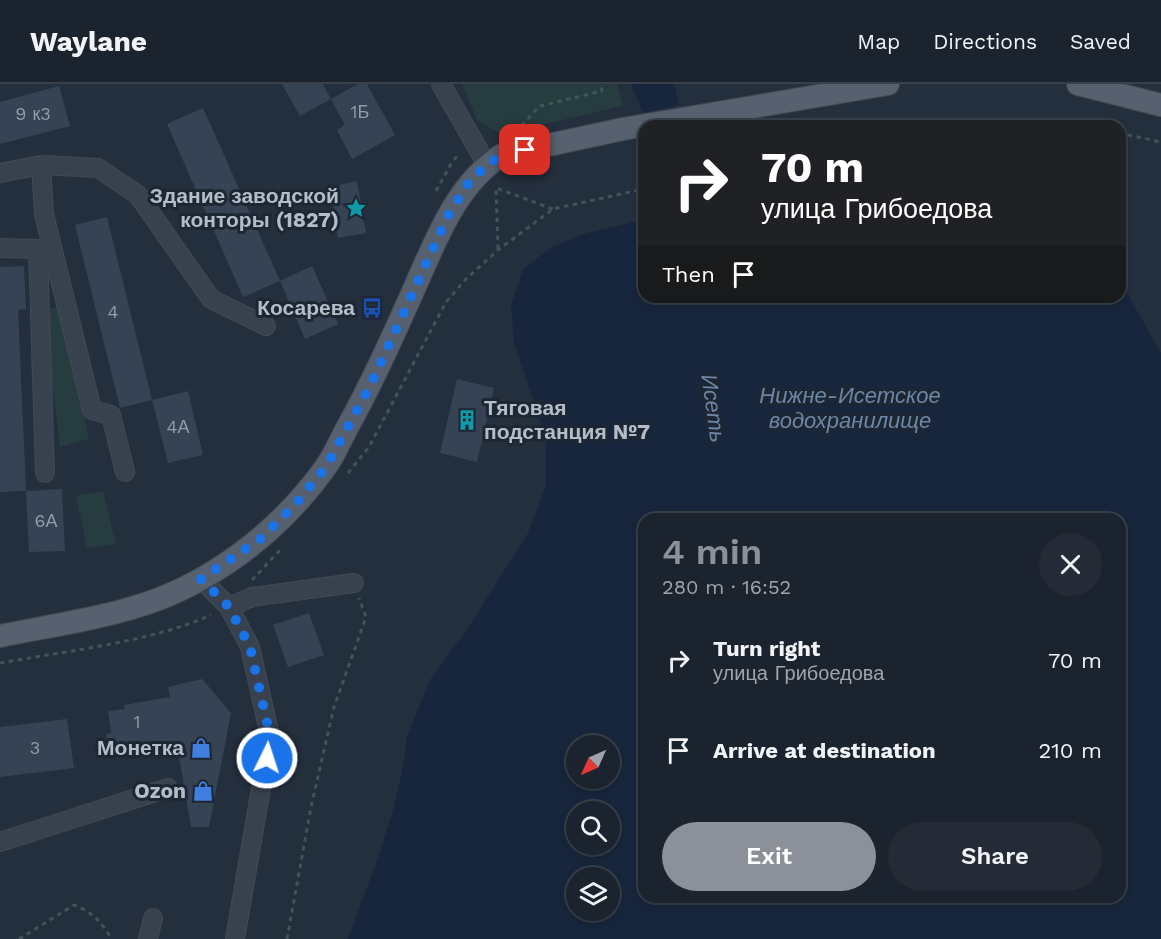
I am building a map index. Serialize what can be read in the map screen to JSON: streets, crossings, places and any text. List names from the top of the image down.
{
  "water": ["Нижне-Исетское водохранилище", "Исеть"],
  "places": {
    "place": ["Здание заводской конторы (1827)"],
    "bus stop": ["Косарева"],
    "building": ["Тяговая подстанция №7"],
    "shop": ["Монетка", "Ozon"]
  },
  "house_numbers": [
    "1Б",
    "9 к3",
    "4",
    "4А",
    "6А",
    "1",
    "3"
  ],
  "north": "bottom left",
  "page": {
    "header": "Waylane",
    "nav": ["Map", "Directions", "Saved"],
    "turn": ["70 m", "улица Грибоедова"],
    "then": "Then",
    "heading": ["4 min", "280 m · 16:52"],
    "list": [
      {
        "name": "Turn right",
        "note": "улица Грибоедова",
        "value": "70 m"
      },
      {
        "name": "Arrive at destination",
        "value": "210 m"
      }
    ],
    "buttons": ["Exit", "Share"]
  }
}
